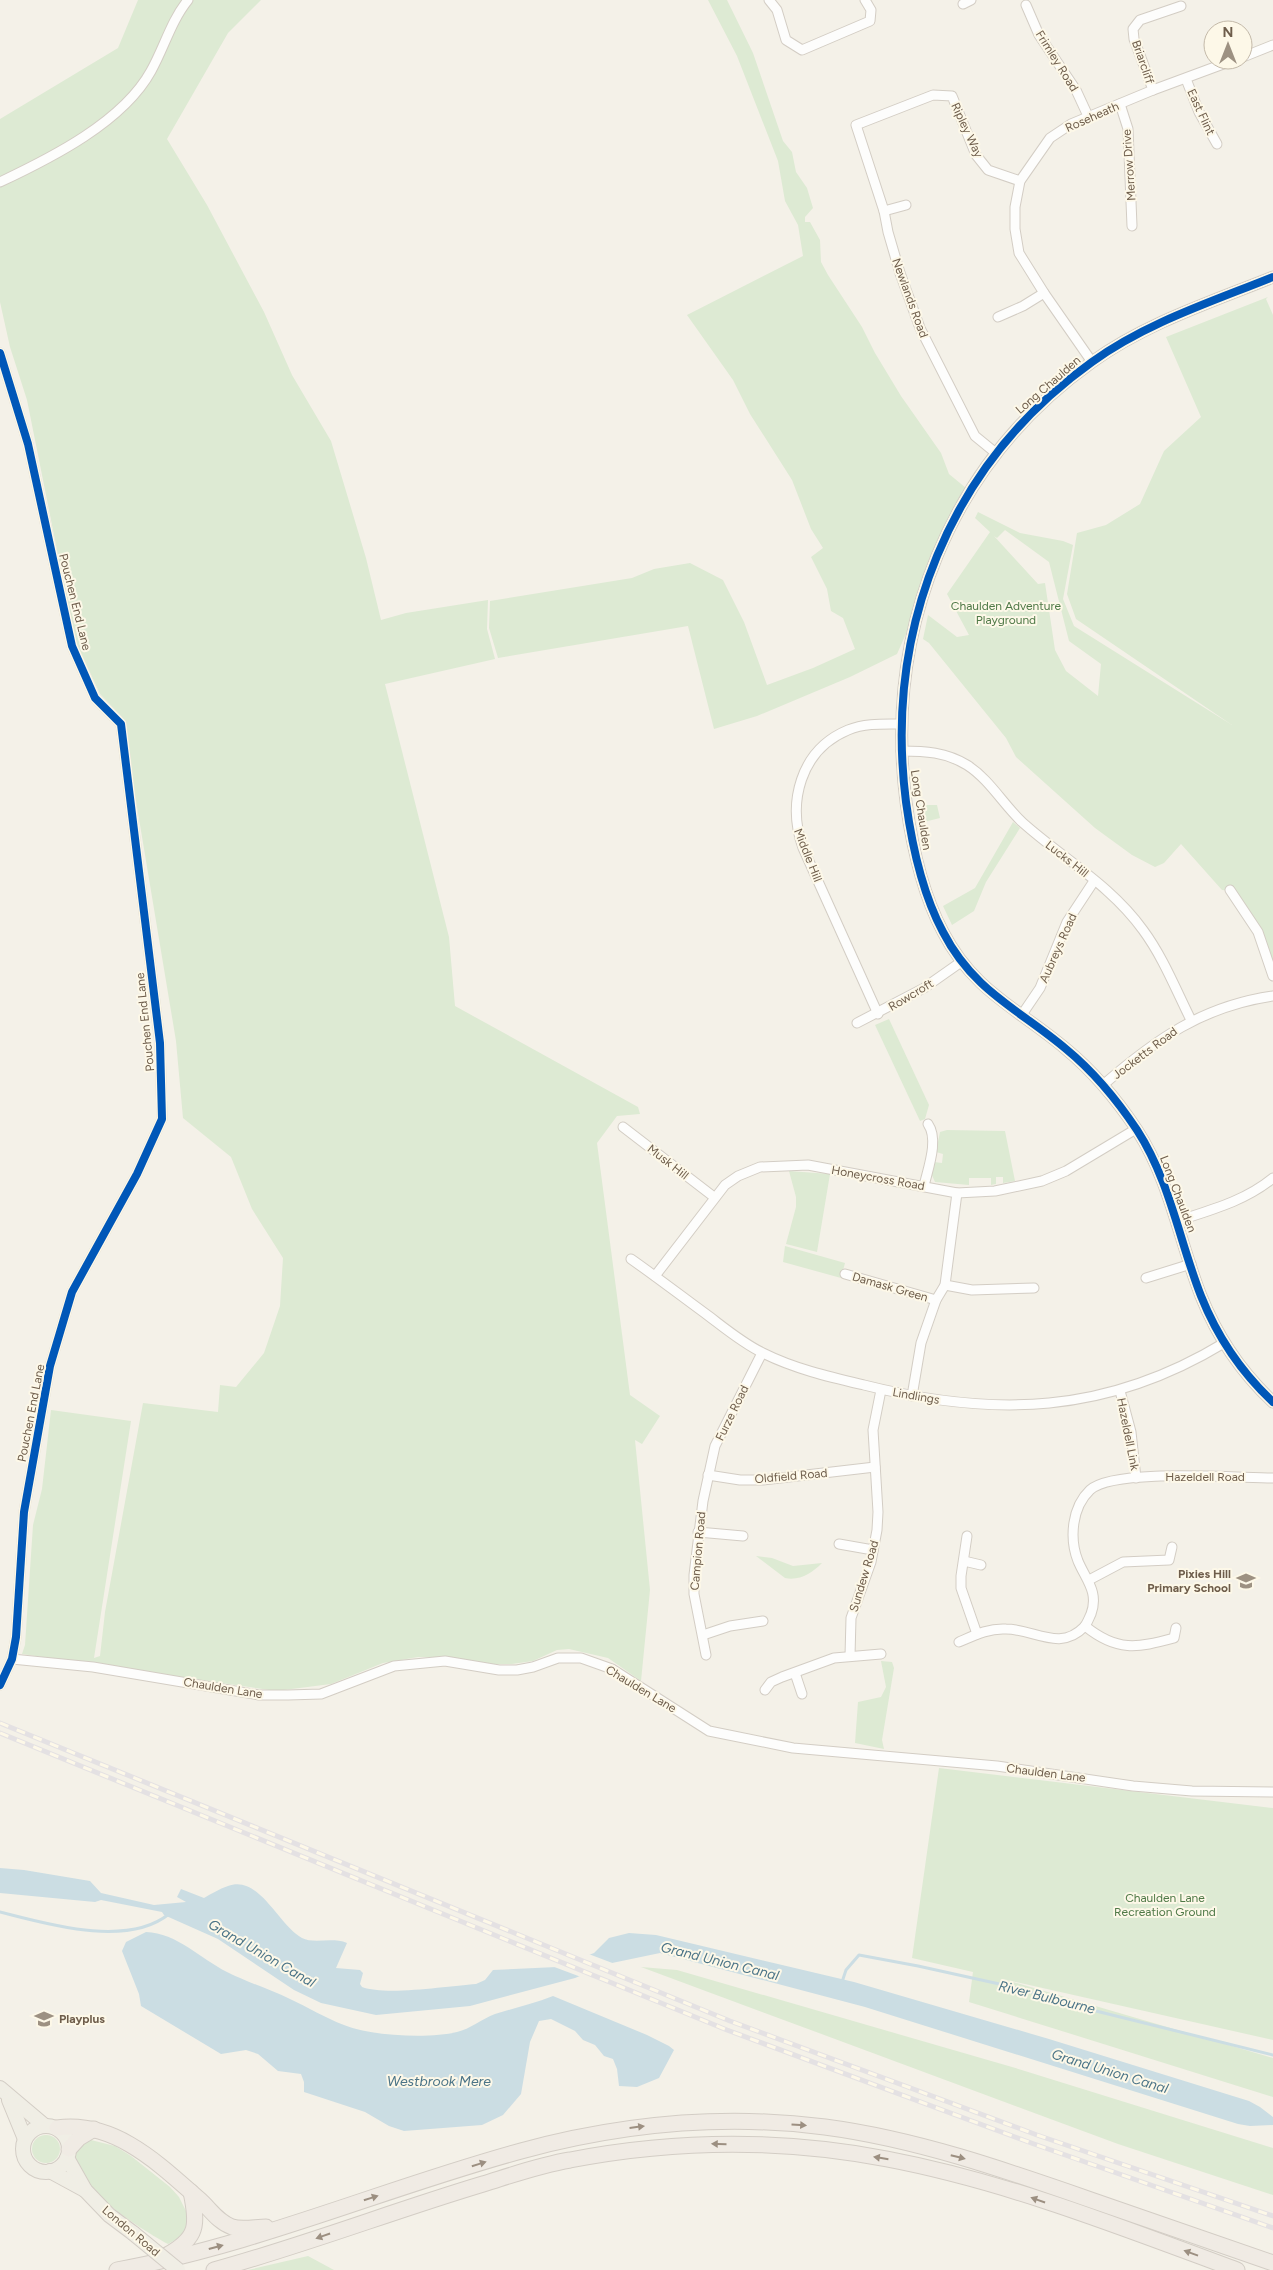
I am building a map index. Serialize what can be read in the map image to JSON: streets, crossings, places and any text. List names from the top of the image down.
{
  "streets": {
    "main road": ["London Road"],
    "street": [
      "Frimley Road",
      "Briarcliff",
      "East Flint",
      "Roseheath",
      "Ripley Way",
      "Merrow Drive",
      "Newlands Road",
      "Long Chaulden",
      "Pouchen End Lane",
      "Middle Hill",
      "Lucks Hill",
      "Aubreys Road",
      "Rowcroft",
      "Jocketts Road",
      "Musk Hill",
      "Honeycross Road",
      "Damask Green",
      "Lindlings",
      "Furze Road",
      "Hazeldell Link",
      "Oldfield Road",
      "Hazeldell Road",
      "Campion Road",
      "Sundew Road",
      "Chaulden Lane"
    ]
  },
  "crossings": [
    ["Frimley Road", "Roseheath"],
    ["Briarcliff", "Roseheath"],
    ["East Flint", "Roseheath"],
    ["Roseheath", "Ripley Way"],
    ["Roseheath", "Merrow Drive"],
    ["Roseheath", "Long Chaulden"],
    ["Ripley Way", "Newlands Road"],
    ["Newlands Road", "Long Chaulden"],
    ["Long Chaulden", "Middle Hill"],
    ["Long Chaulden", "Lucks Hill"],
    ["Long Chaulden", "Aubreys Road"],
    ["Long Chaulden", "Rowcroft"],
    ["Long Chaulden", "Jocketts Road"],
    ["Long Chaulden", "Honeycross Road"],
    ["Long Chaulden", "Lindlings"],
    ["Pouchen End Lane", "Chaulden Lane"],
    ["Middle Hill", "Rowcroft"],
    ["Lucks Hill", "Aubreys Road"],
    ["Lucks Hill", "Jocketts Road"],
    ["Musk Hill", "Honeycross Road"],
    ["Honeycross Road", "Lindlings"],
    ["Lindlings", "Furze Road"],
    ["Lindlings", "Hazeldell Link"],
    ["Lindlings", "Sundew Road"],
    ["Furze Road", "Oldfield Road"],
    ["Furze Road", "Campion Road"],
    ["Hazeldell Link", "Hazeldell Road"],
    ["Oldfield Road", "Campion Road"],
    ["Oldfield Road", "Sundew Road"]
  ],
  "water": ["Grand Union Canal", "River Bulbourne", "Westbrook Mere"],
  "parks": ["Chaulden Adventure Playground", "Chaulden Lane Recreation Ground"],
  "places": {
    "school or university": ["Pixies Hill Primary School", "Playplus"]
  },
  "north": "top"
}
